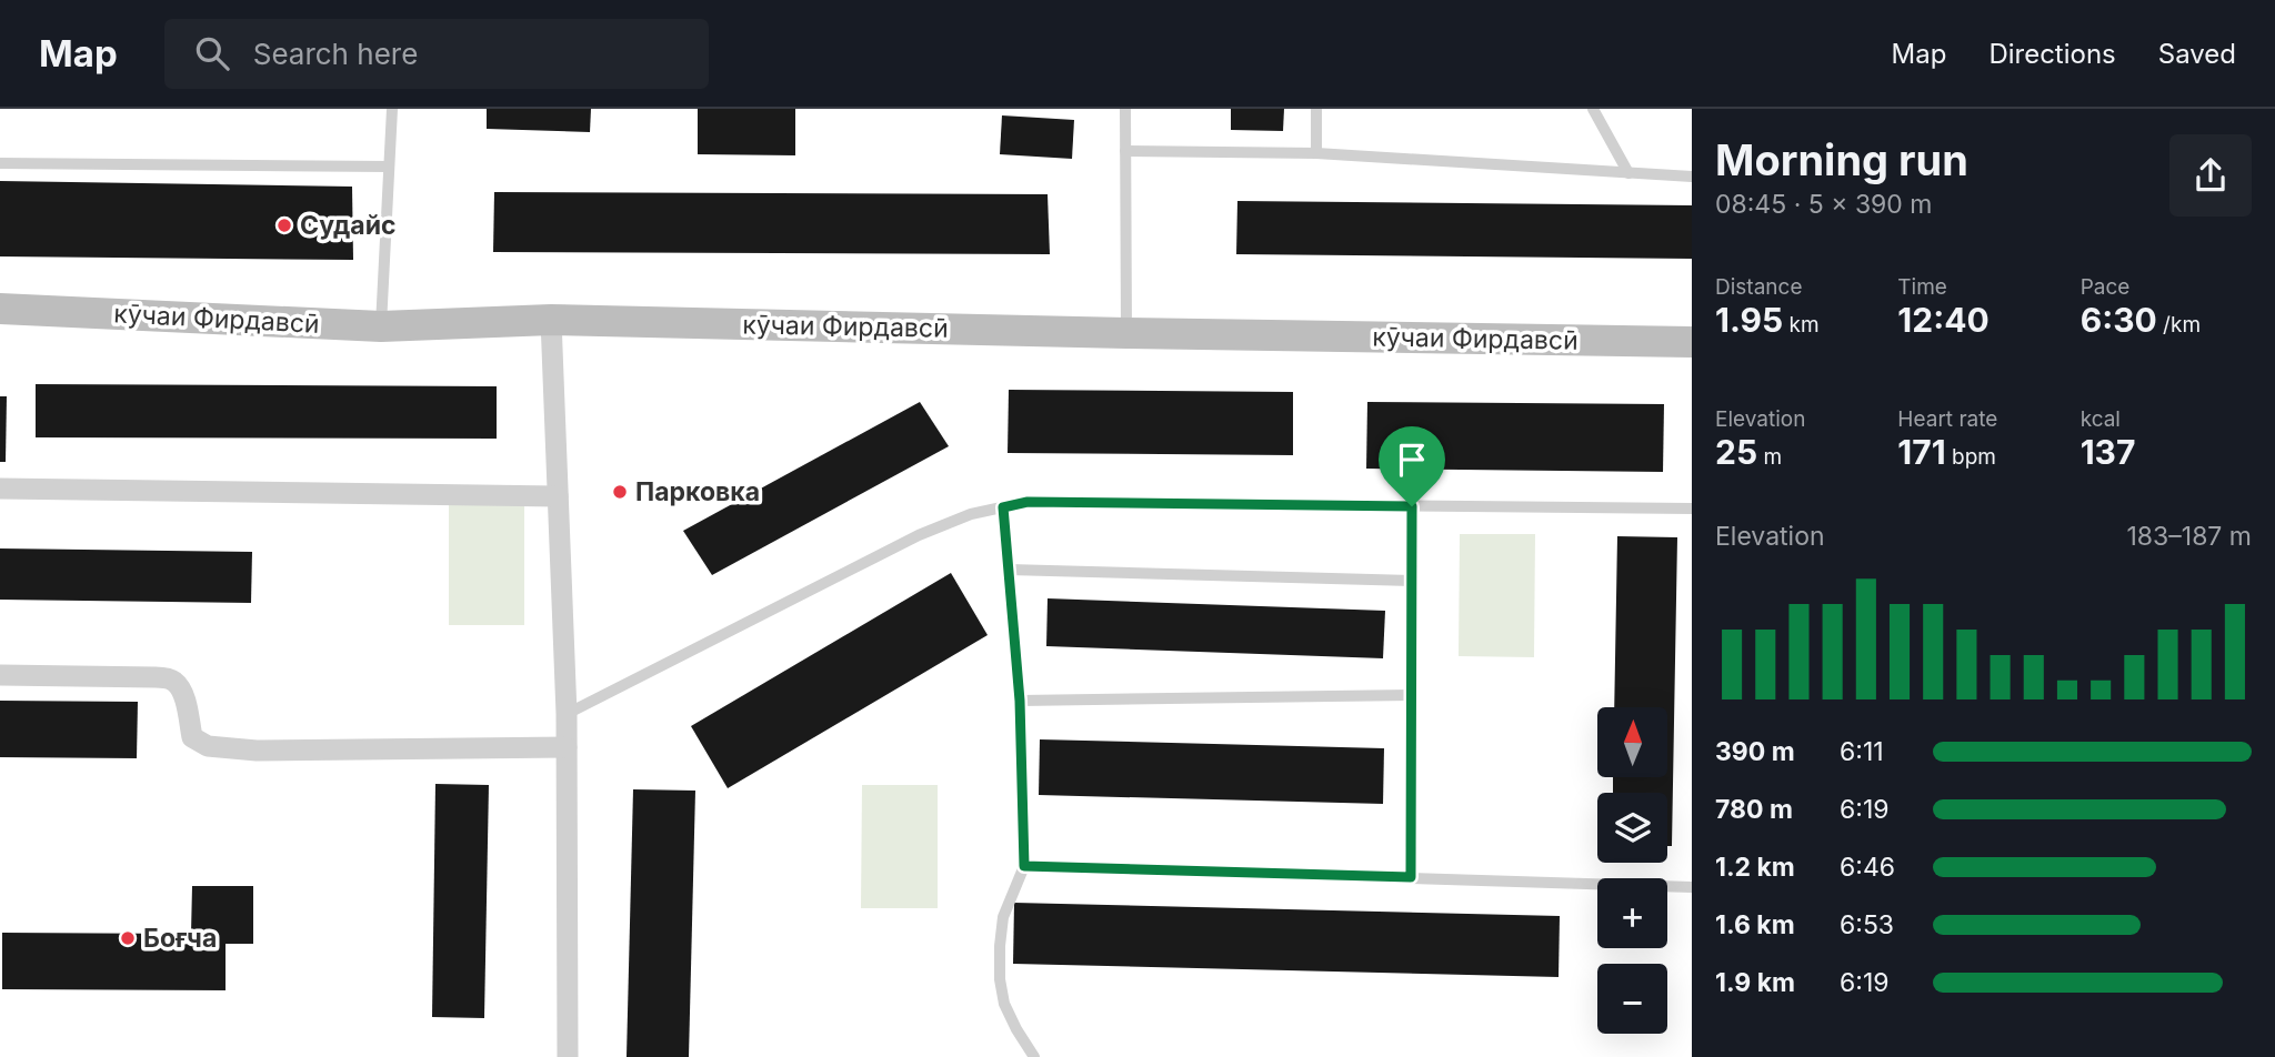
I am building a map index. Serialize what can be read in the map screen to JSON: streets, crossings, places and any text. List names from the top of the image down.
{
  "streets": {
    "street": ["кӯчаи Фирдавсӣ"]
  },
  "places": ["Судайс", "Парковка", "Боғча"],
  "north": "top",
  "page": {
    "header": "Map",
    "search": "Search here",
    "nav": ["Map", "Directions", "Saved"],
    "heading": ["Morning run", "08:45 · 5 × 390 m"],
    "stats": [
      ["Distance", "1.95 km"],
      ["Time", "12:40"],
      ["Pace", "6:30 /km"],
      ["Elevation", "25 m"],
      ["Heart rate", "171 bpm"],
      ["kcal", "137"]
    ],
    "chart": ["Elevation", "183–187 m"],
    "map_buttons": ["+", "−"],
    "list": [
      {
        "name": "390 m",
        "note": "6:11"
      },
      {
        "name": "780 m",
        "note": "6:19"
      },
      {
        "name": "1.2 km",
        "note": "6:46"
      },
      {
        "name": "1.6 km",
        "note": "6:53"
      },
      {
        "name": "1.9 km",
        "note": "6:19"
      }
    ]
  }
}
